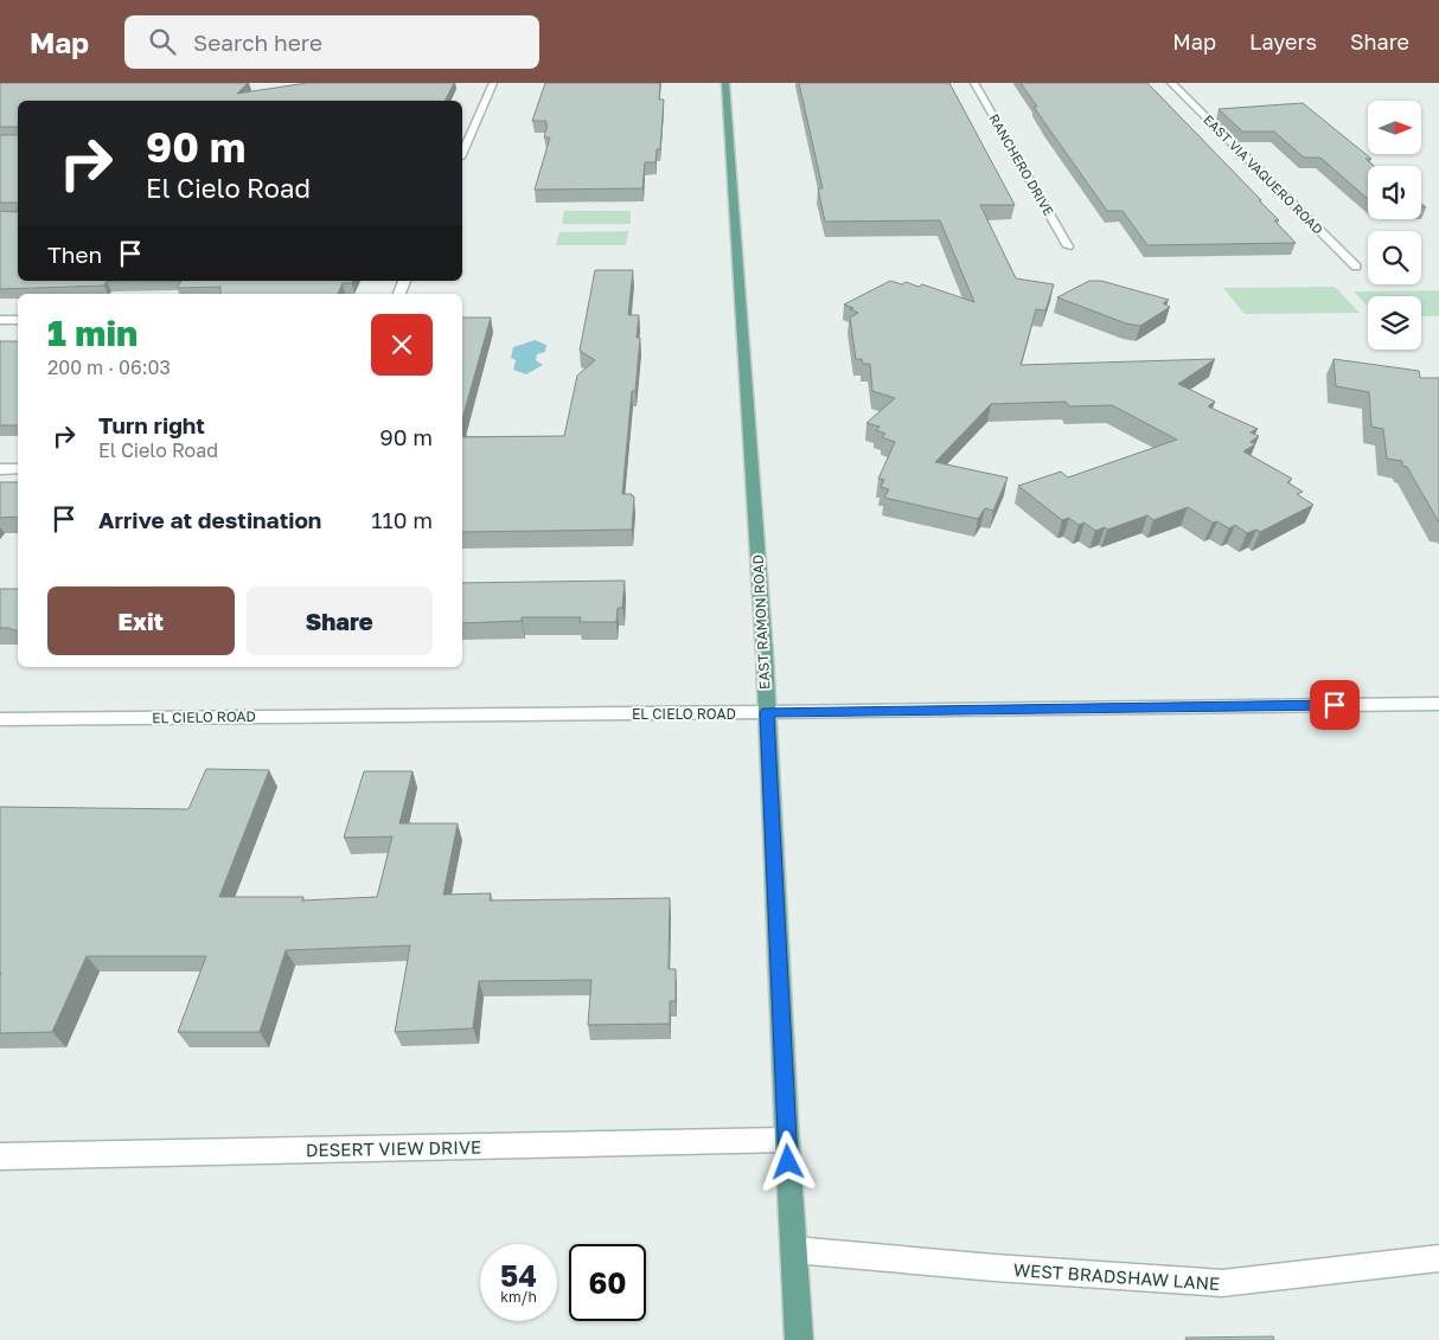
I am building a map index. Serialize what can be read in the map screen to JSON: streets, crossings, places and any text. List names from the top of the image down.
{
  "streets": {
    "main road": ["EAST RAMON ROAD"],
    "street": [
      "RANCHERO DRIVE",
      "EAST VIA VAQUERO ROAD",
      "EL CIELO ROAD",
      "DESERT VIEW DRIVE",
      "WEST BRADSHAW LANE"
    ]
  },
  "crossings": [
    ["EAST RAMON ROAD", "EL CIELO ROAD"],
    ["EAST RAMON ROAD", "DESERT VIEW DRIVE"],
    ["EAST RAMON ROAD", "WEST BRADSHAW LANE"]
  ],
  "north": "right",
  "page": {
    "header": "Map",
    "search": "Search here",
    "nav": ["Map", "Layers", "Share"],
    "turn": ["90 m", "El Cielo Road"],
    "then": "Then",
    "heading": ["1 min", "200 m · 06:03"],
    "list": [
      {
        "name": "Turn right",
        "note": "El Cielo Road",
        "value": "90 m"
      },
      {
        "name": "Arrive at destination",
        "value": "110 m"
      }
    ],
    "buttons": ["Exit", "Share"],
    "speed": "54 km/h",
    "limit": "60"
  }
}
